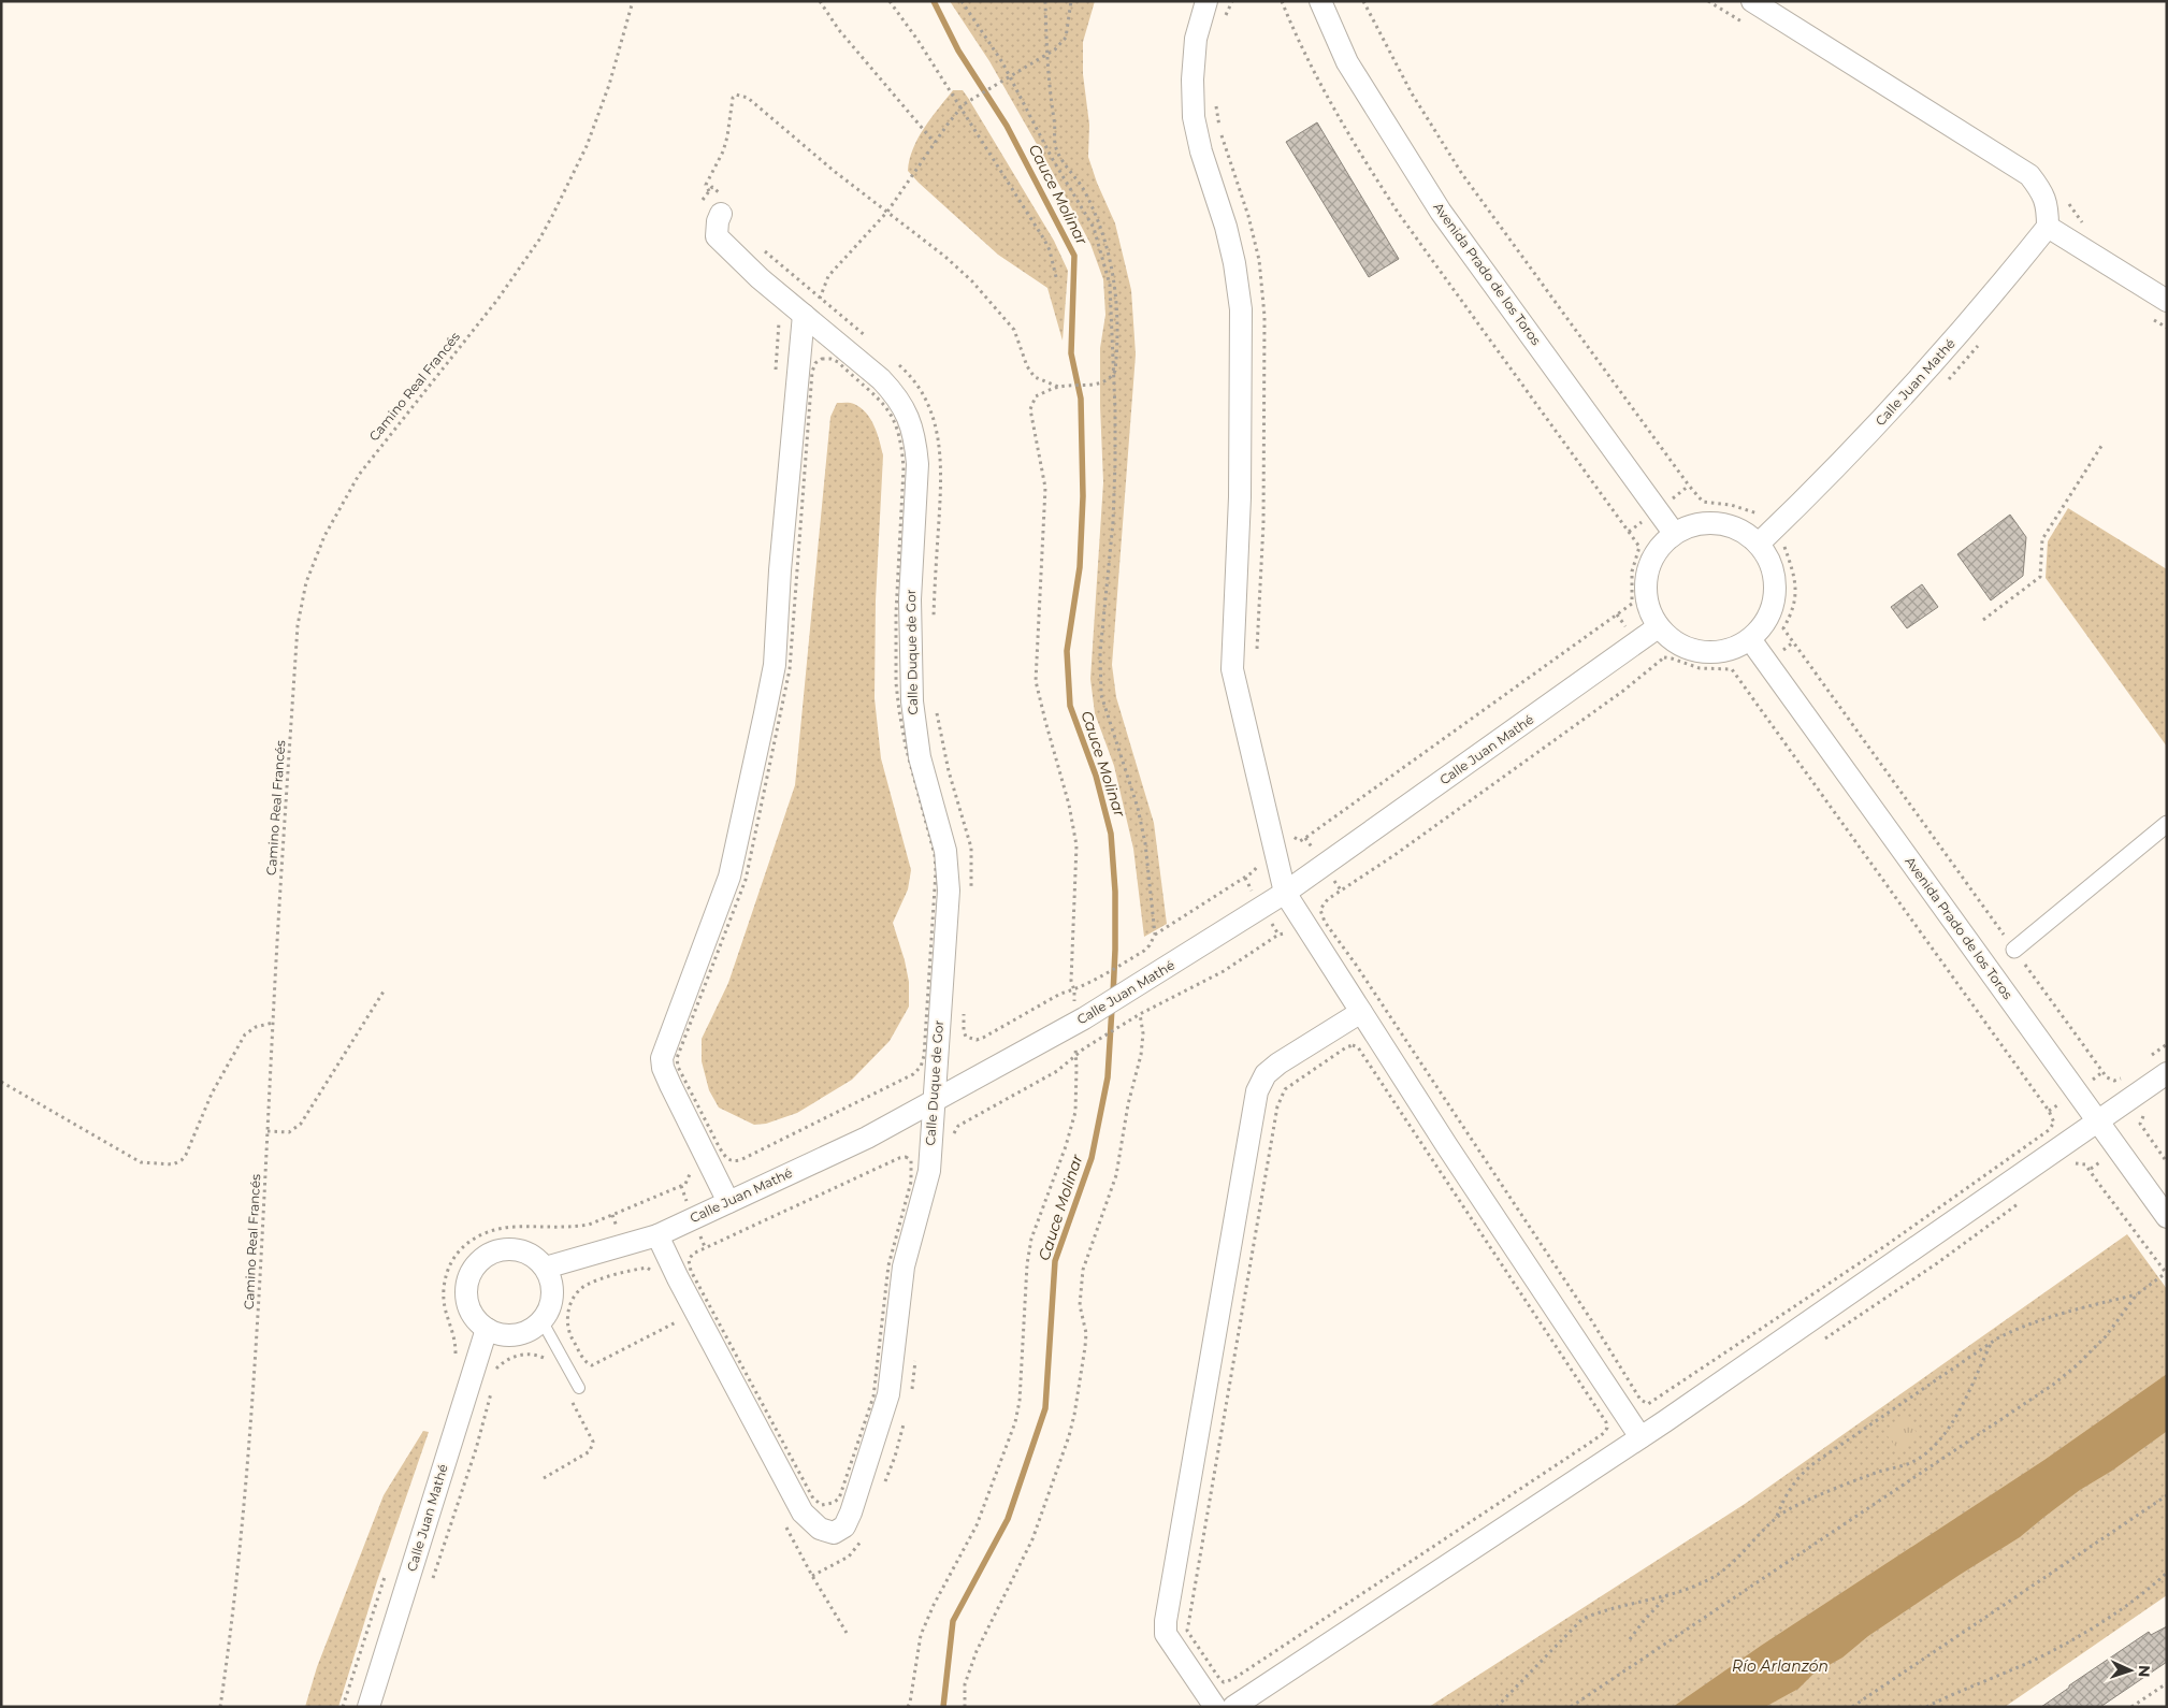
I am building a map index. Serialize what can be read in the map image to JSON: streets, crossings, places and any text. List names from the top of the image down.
{
  "streets": {
    "street": ["Avenida Prado de los Toros", "Calle Juan Mathé", "Calle Duque de Gor"],
    "path": ["Camino Real Francés"]
  },
  "crossings": [
    ["Avenida Prado de los Toros", "Calle Juan Mathé"],
    ["Calle Juan Mathé", "Calle Duque de Gor"]
  ],
  "water": ["Cauce Molinar", "Río Arlanzón"],
  "north": "right"
}
